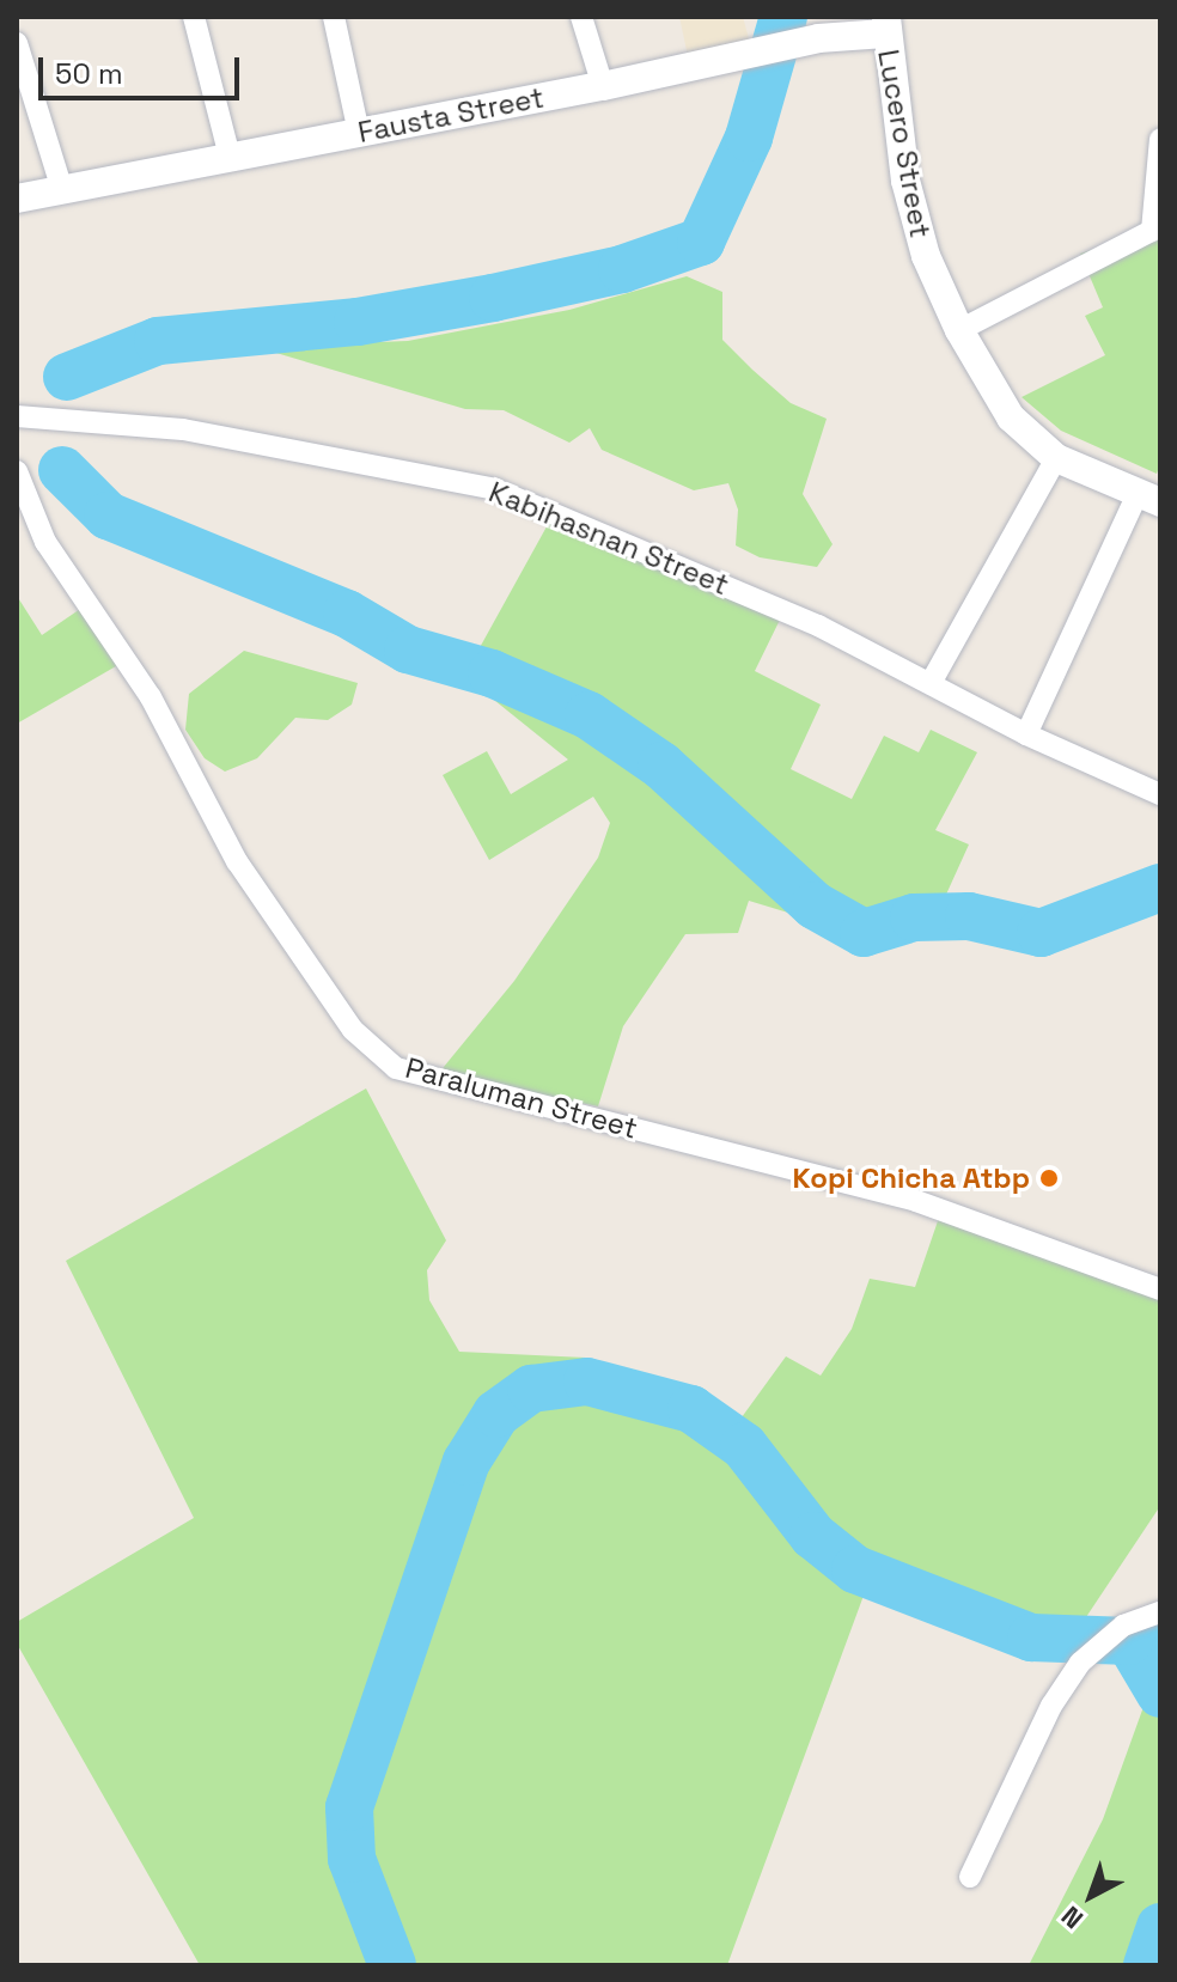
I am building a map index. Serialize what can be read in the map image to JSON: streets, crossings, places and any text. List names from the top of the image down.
{
  "streets": {
    "street": [
      "Fausta Street",
      "Lucero Street",
      "Kabihasnan Street",
      "Paraluman Street"
    ]
  },
  "crossings": [
    ["Fausta Street", "Lucero Street"]
  ],
  "places": ["Kopi Chicha Atbp"],
  "scale_bar": "50 m",
  "north": "bottom left"
}
